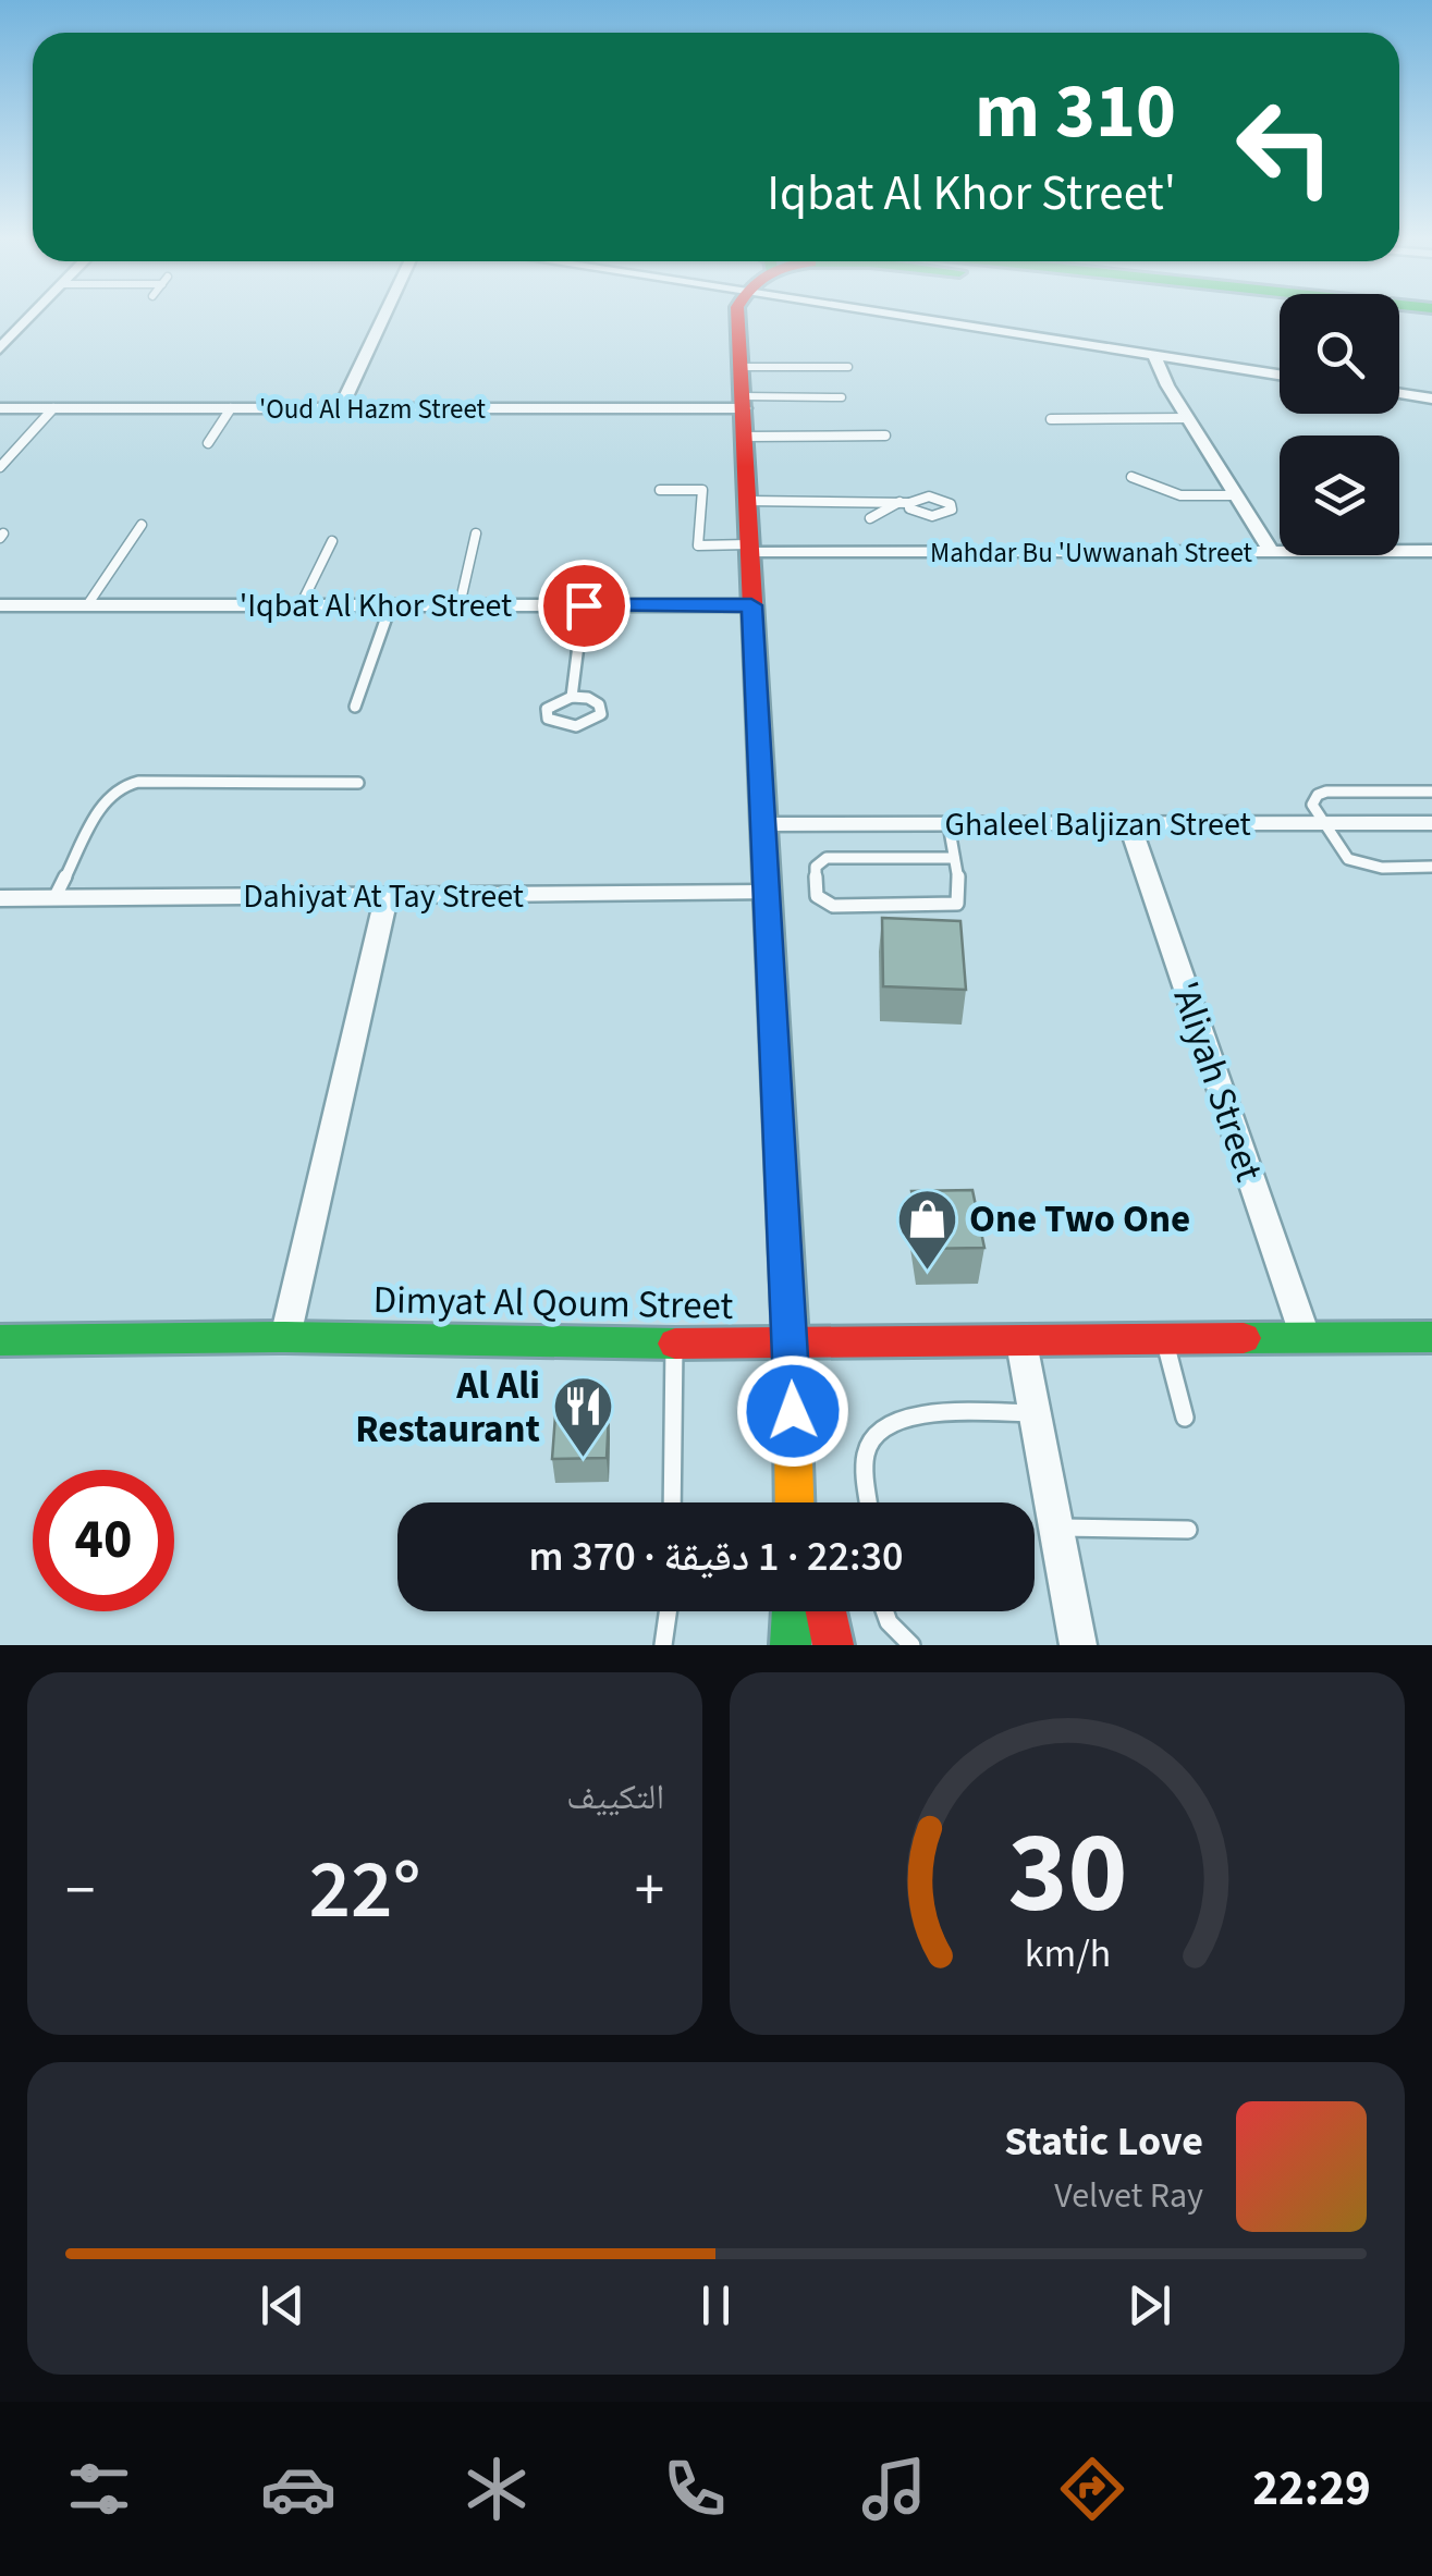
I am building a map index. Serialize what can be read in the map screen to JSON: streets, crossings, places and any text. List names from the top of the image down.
{
  "streets": {
    "street": [
      "'Oud Al Hazm Street",
      "Mahdar Bu 'Uwwanah Street",
      "'Iqbat Al Khor Street",
      "Ghaleel Baljizan Street",
      "Dahiyat At Tay Street",
      "'Aliyah Street",
      "Dimyat Al Qoum Street"
    ]
  },
  "crossings": [
    ["Ghaleel Baljizan Street", "'Aliyah Street"],
    ["'Aliyah Street", "Dimyat Al Qoum Street"]
  ],
  "places": {
    "shop": ["One Two One"],
    "restaurant": ["Al Ali Restaurant"]
  },
  "page": {
    "turn": ["310 m", "'Iqbat Al Khor Street"],
    "limit": "40",
    "trip": "22:30 · 1 دقيقة · 370 m",
    "tile": "التكييف",
    "heat": ["−", "22°", "+"],
    "song": ["Static Love", "Velvet Ray"],
    "tabs": "22:29",
    "gauge": ["30", "km/h"]
  }
}
